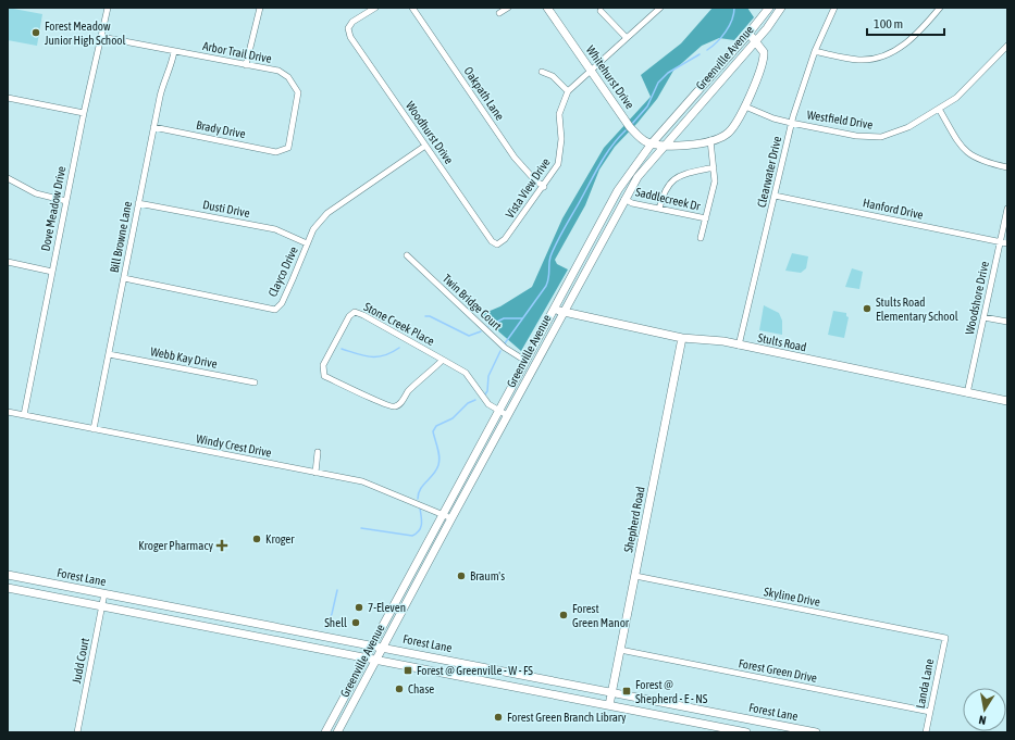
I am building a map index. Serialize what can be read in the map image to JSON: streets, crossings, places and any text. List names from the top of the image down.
{
  "streets": {
    "main road": [
      "Greenville Avenue",
      "Whitehurst Drive",
      "Stults Road",
      "Shepherd Road",
      "Forest Lane"
    ],
    "street": [
      "Arbor Trail Drive",
      "Oakpath Lane",
      "Westfield Drive",
      "Brady Drive",
      "Woodhurst Drive",
      "Clearwater Drive",
      "Vista View Drive",
      "Saddlecreek Dr",
      "Dove Meadow Drive",
      "Dusti Drive",
      "Hanford Drive",
      "Bill Browne Lane",
      "Clayco Drive",
      "Woodshore Drive",
      "Twin Bridge Court",
      "Stone Creek Place",
      "Webb Kay Drive",
      "Windy Crest Drive",
      "Skyline Drive",
      "Judd Court",
      "Forest Green Drive",
      "Landa Lane"
    ]
  },
  "crossings": [
    ["Arbor Trail Drive", "Brady Drive"],
    ["Arbor Trail Drive", "Dove Meadow Drive"],
    ["Arbor Trail Drive", "Bill Browne Lane"],
    ["Greenville Avenue", "Whitehurst Drive"],
    ["Greenville Avenue", "Saddlecreek Dr"],
    ["Greenville Avenue", "Twin Bridge Court"],
    ["Greenville Avenue", "Stone Creek Place"],
    ["Greenville Avenue", "Stults Road"],
    ["Greenville Avenue", "Windy Crest Drive"],
    ["Greenville Avenue", "Forest Lane"],
    ["Whitehurst Drive", "Westfield Drive"],
    ["Whitehurst Drive", "Vista View Drive"],
    ["Oakpath Lane", "Vista View Drive"],
    ["Westfield Drive", "Clearwater Drive"],
    ["Brady Drive", "Bill Browne Lane"],
    ["Woodhurst Drive", "Vista View Drive"],
    ["Woodhurst Drive", "Clayco Drive"],
    ["Clearwater Drive", "Hanford Drive"],
    ["Clearwater Drive", "Stults Road"],
    ["Dove Meadow Drive", "Windy Crest Drive"],
    ["Dusti Drive", "Bill Browne Lane"],
    ["Dusti Drive", "Clayco Drive"],
    ["Hanford Drive", "Woodshore Drive"],
    ["Bill Browne Lane", "Clayco Drive"],
    ["Bill Browne Lane", "Webb Kay Drive"],
    ["Bill Browne Lane", "Windy Crest Drive"],
    ["Woodshore Drive", "Stults Road"],
    ["Stults Road", "Shepherd Road"],
    ["Shepherd Road", "Forest Lane"],
    ["Shepherd Road", "Skyline Drive"],
    ["Shepherd Road", "Forest Green Drive"],
    ["Forest Lane", "Judd Court"],
    ["Skyline Drive", "Landa Lane"],
    ["Forest Green Drive", "Landa Lane"]
  ],
  "places": {
    "other": [
      "Forest Meadow Junior High School",
      "Stults Road Elementary School",
      "Kroger",
      "Braum's",
      "7-Eleven",
      "Forest Green Manor",
      "Shell",
      "Chase",
      "Forest Green Branch Library"
    ],
    "health": ["Kroger Pharmacy"],
    "transit": ["Forest @ Greenville - W - FS", "Forest @ Shepherd - E - NS"]
  },
  "scale_bar": "100 m",
  "north": "bottom"
}
